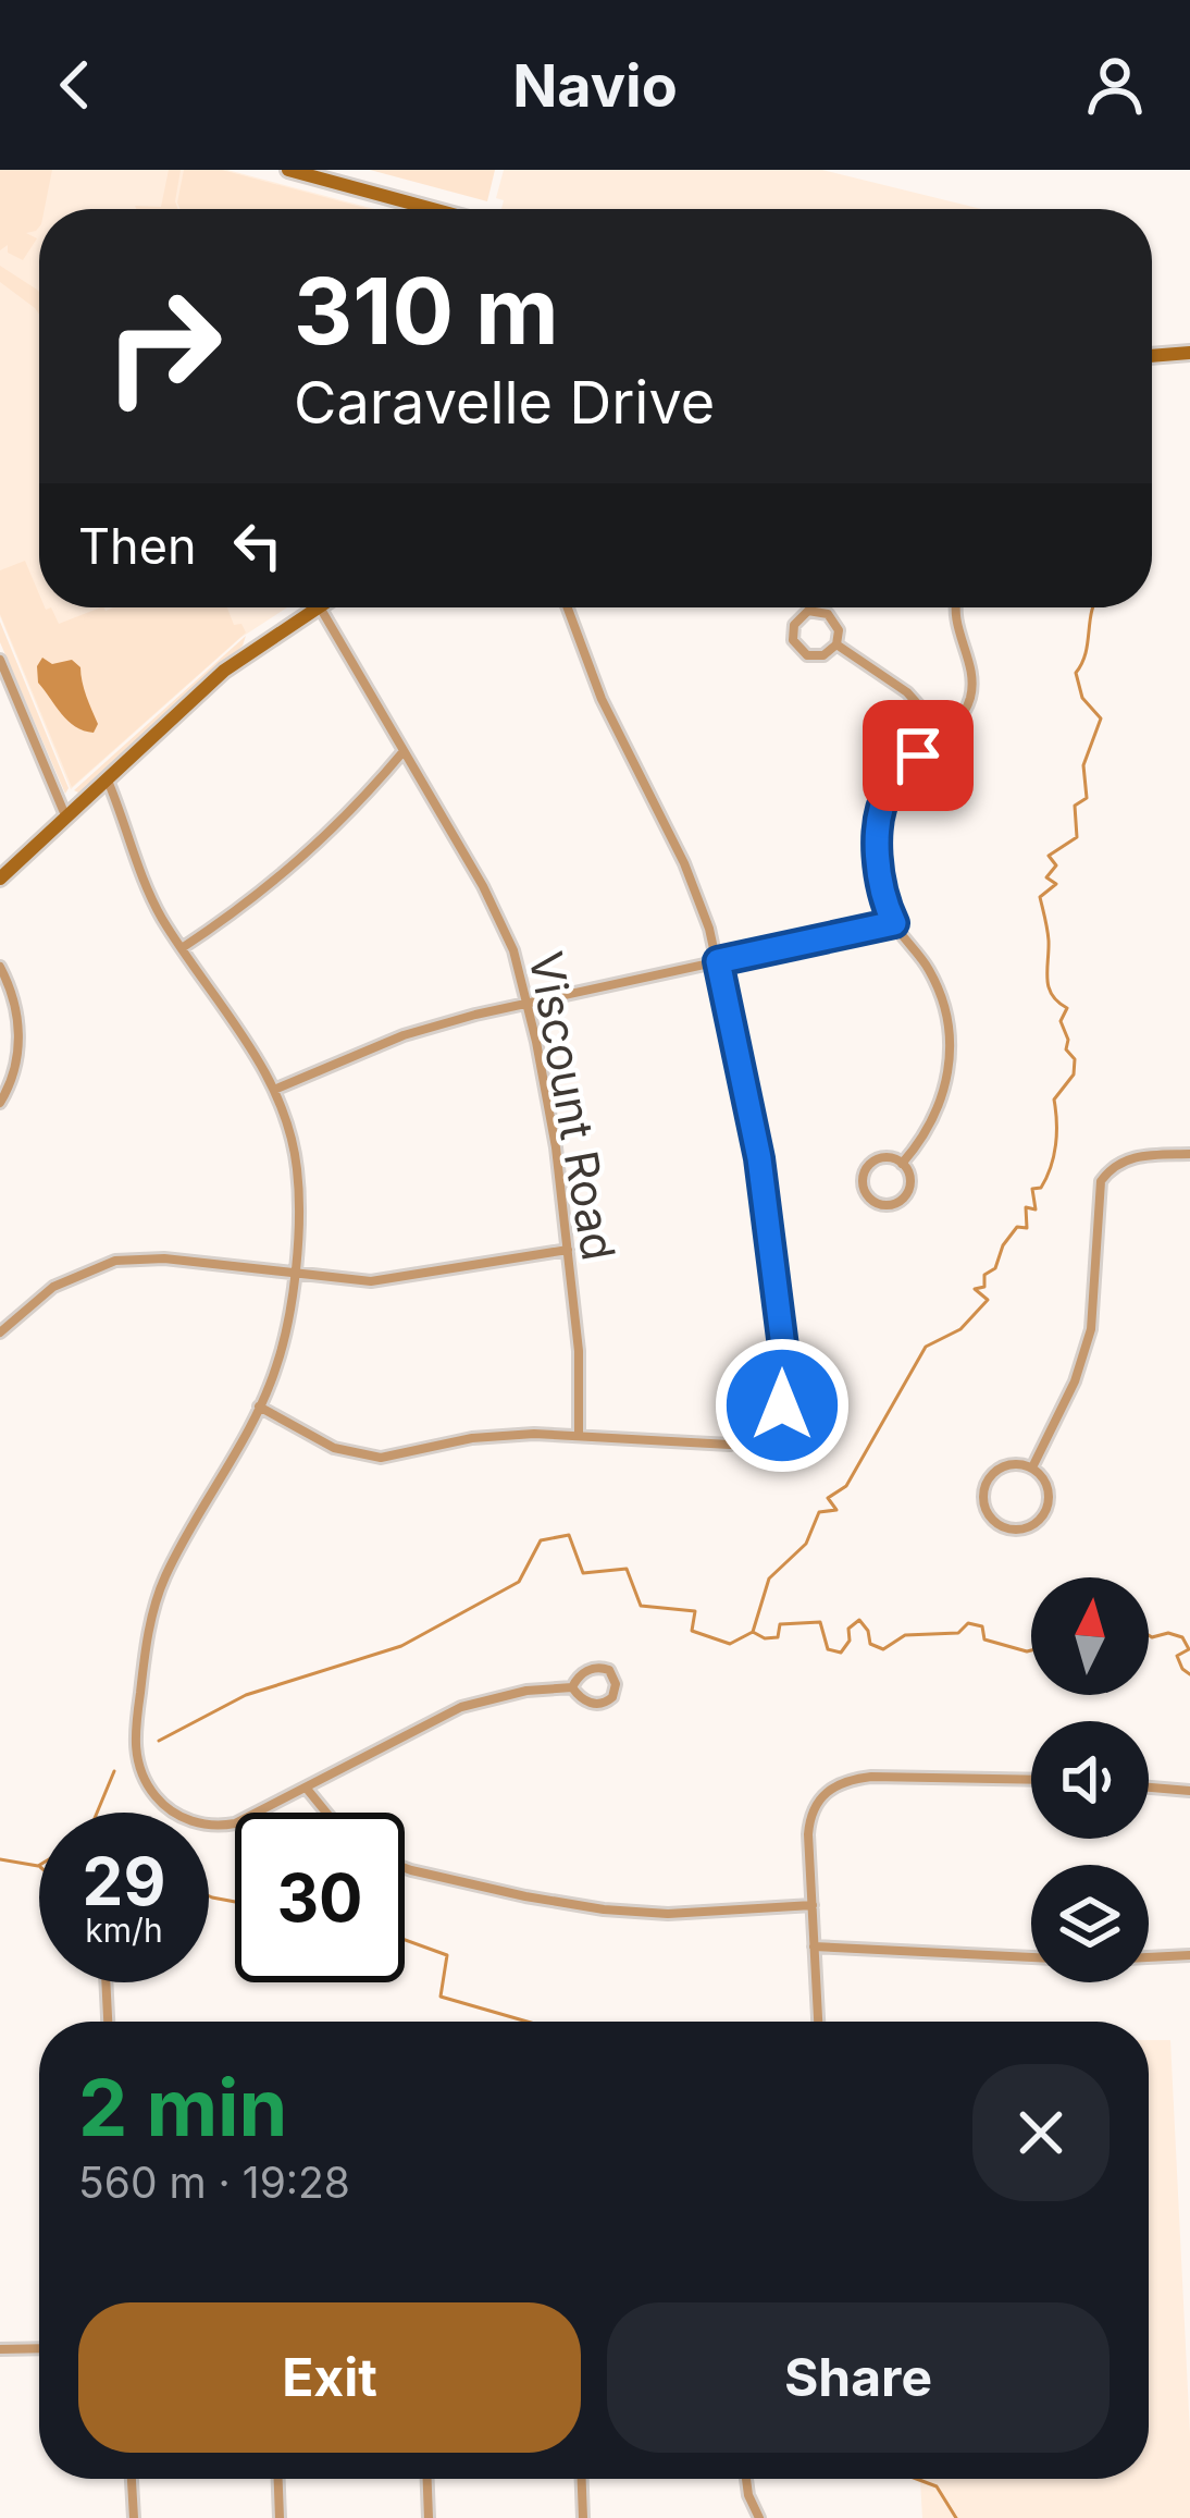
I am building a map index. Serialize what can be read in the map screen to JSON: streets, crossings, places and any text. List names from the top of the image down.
{
  "streets": {
    "street": ["Viscount Road"]
  },
  "north": "top",
  "page": {
    "header": "Navio",
    "turn": ["310 m", "Caravelle Drive"],
    "then": "Then",
    "speed": "29 km/h",
    "limit": "30",
    "heading": ["2 min", "560 m · 19:28"],
    "buttons": ["Exit", "Share"]
  }
}
